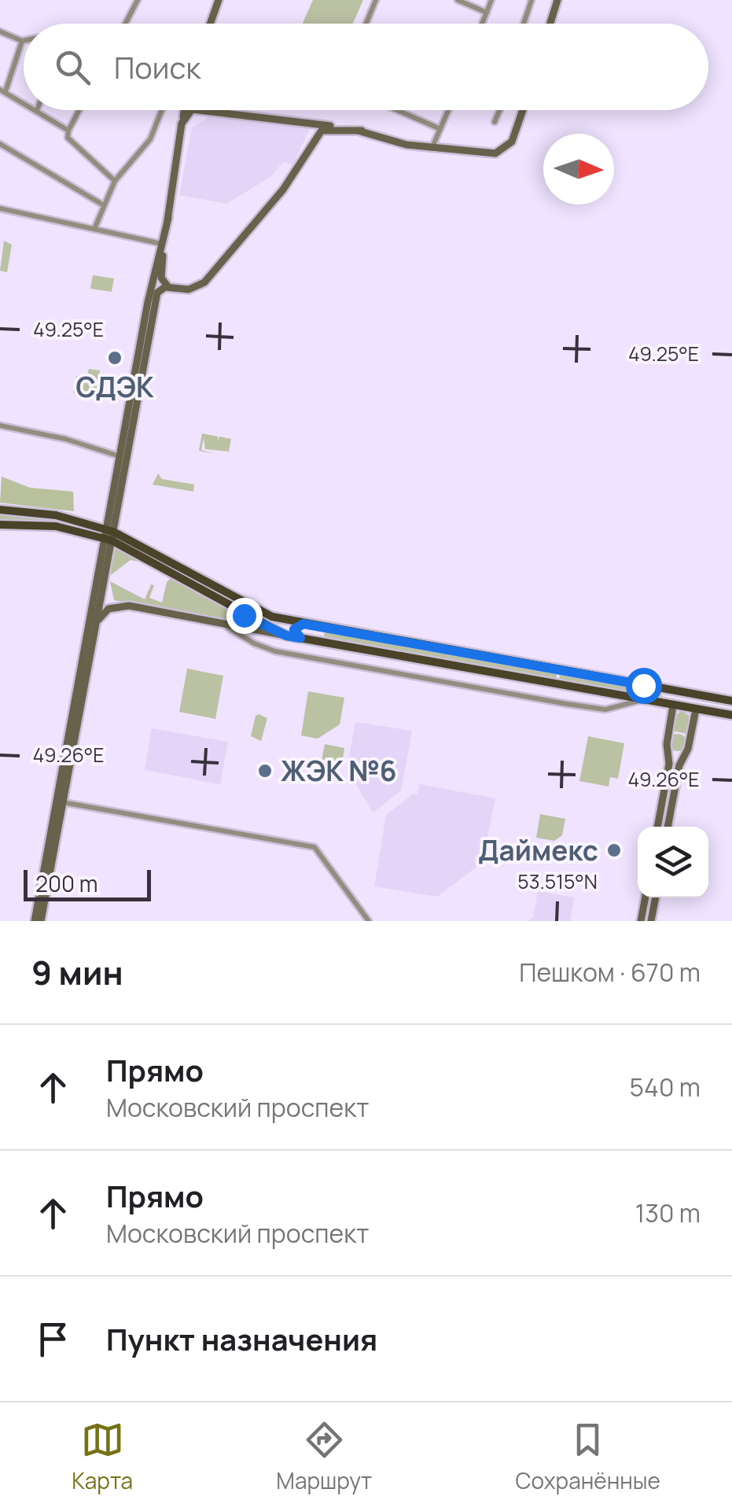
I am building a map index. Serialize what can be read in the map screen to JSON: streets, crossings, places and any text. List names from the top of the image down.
{
  "places": ["СДЭК", "ЖЭК №6", "Даймекс"],
  "scale_bar": "200 m",
  "north": "right",
  "page": {
    "search": "Поиск",
    "scale": "200 m",
    "heading": ["9 мин", "Пешком · 670 m"],
    "list": [
      ["Прямо", "Московский проспект", "540 m"],
      ["Прямо", "Московский проспект", "130 m"],
      "Пункт назначения"
    ],
    "nav": ["Карта", "Маршрут", "Сохранённые"]
  },
  "coordinates": ["49.25°E", "49.26°E", "53.515°N"]
}
